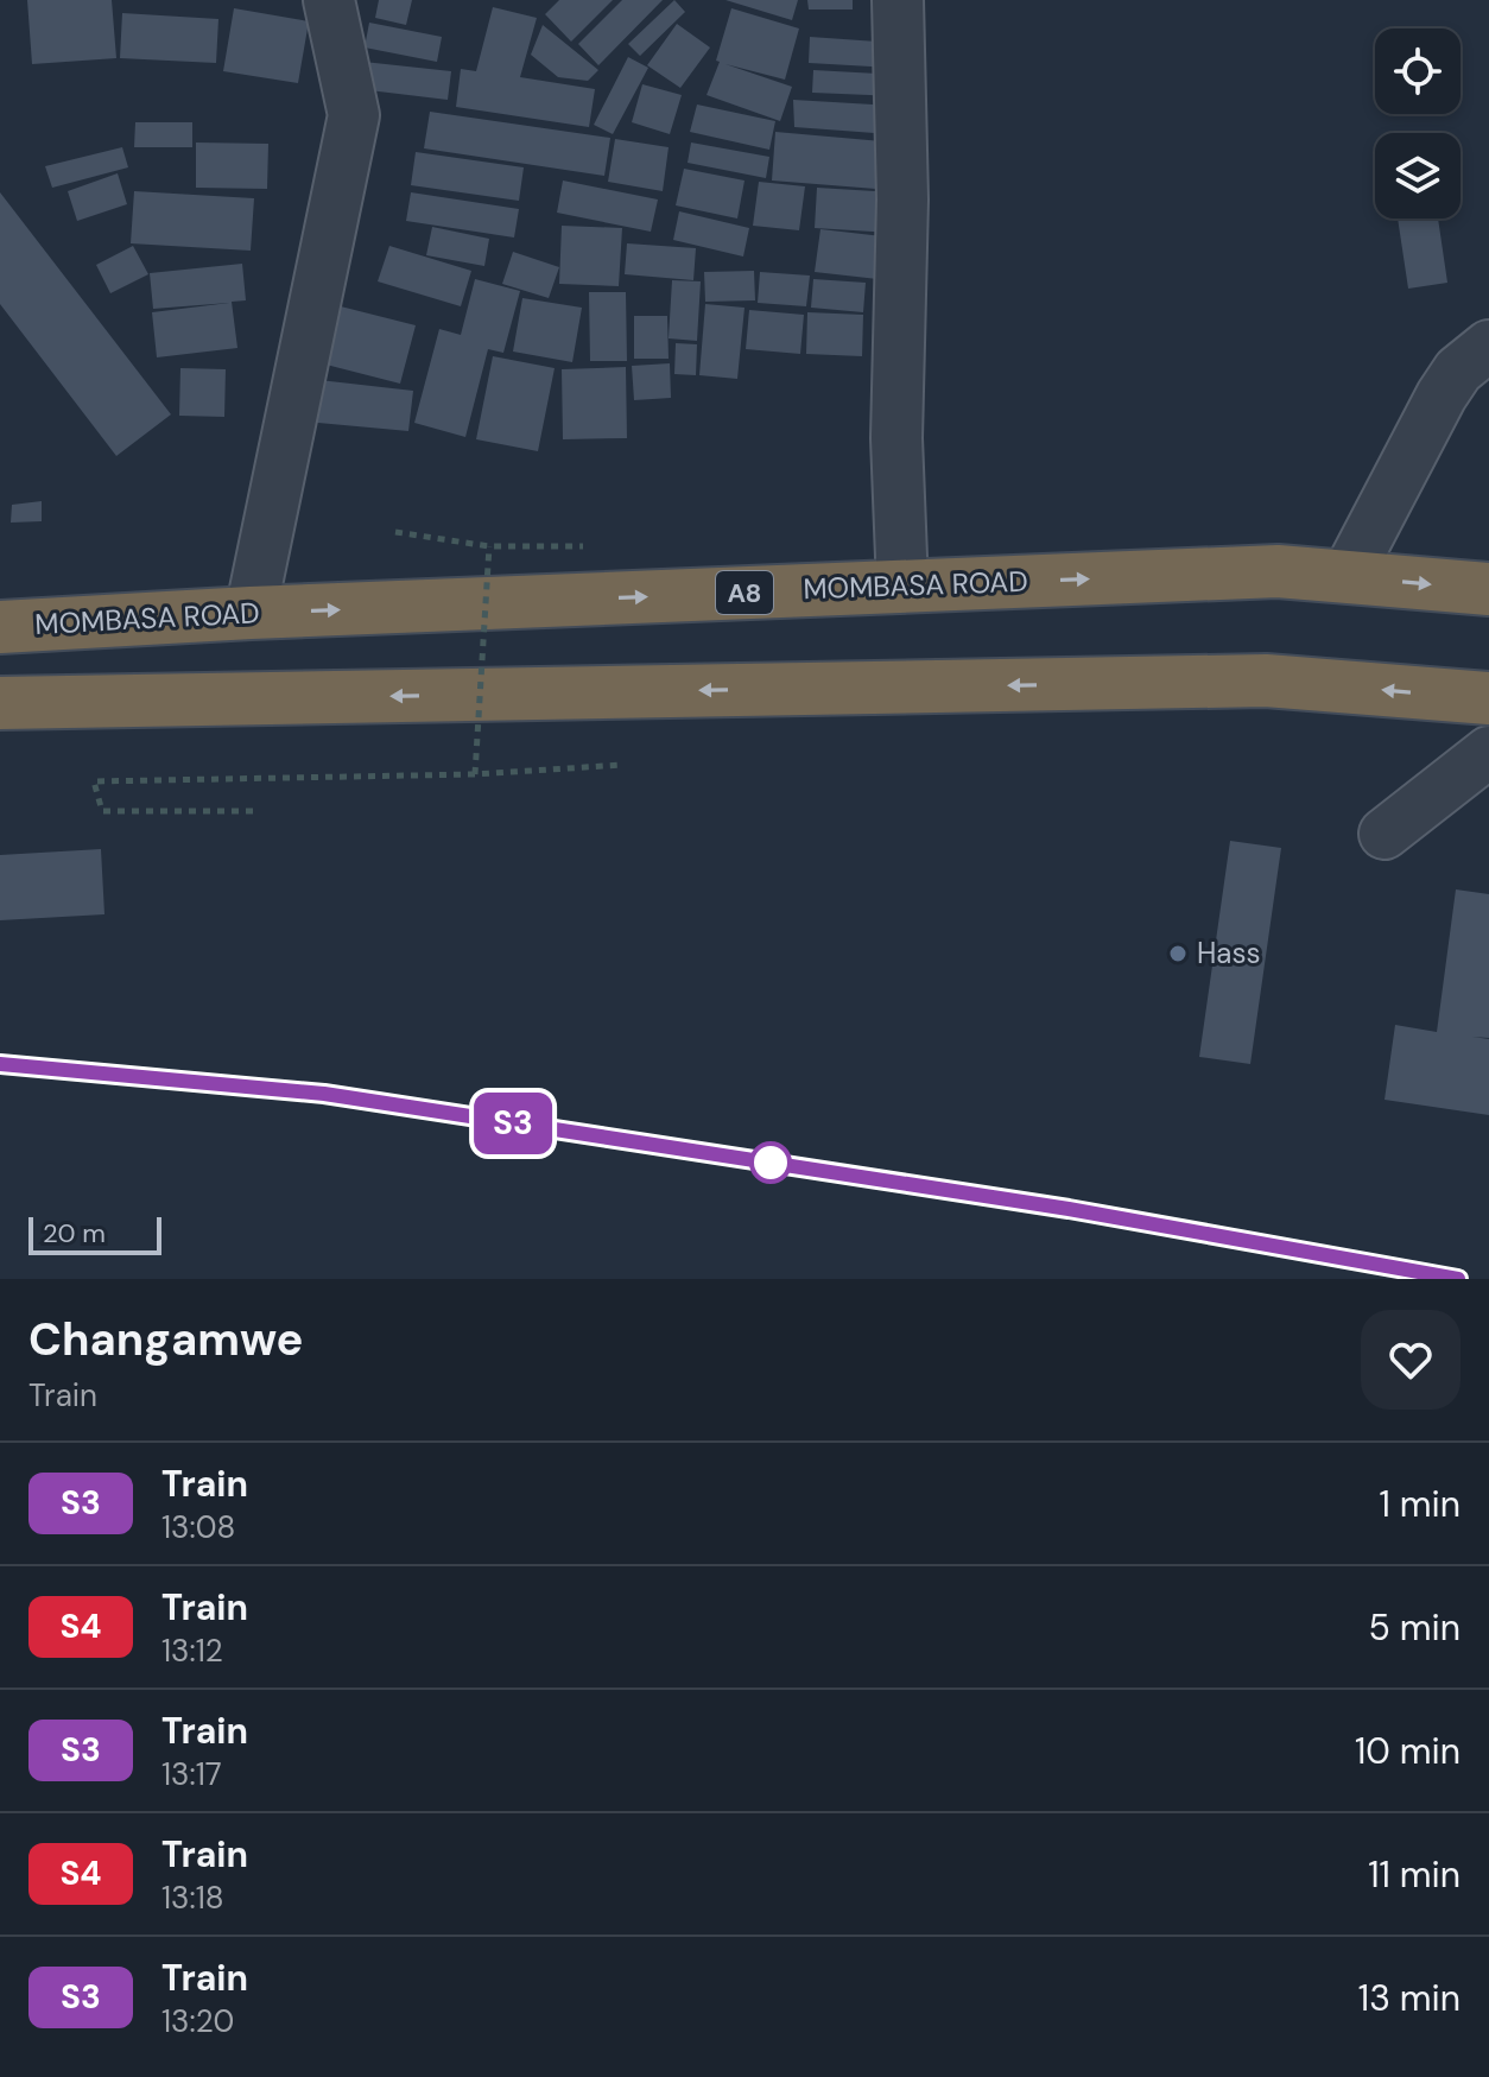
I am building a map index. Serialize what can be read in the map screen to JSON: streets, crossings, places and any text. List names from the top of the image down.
{
  "streets": {
    "highway": ["MOMBASA ROAD", "A8"]
  },
  "places": ["Hass"],
  "scale_bar": "20 m",
  "page": {
    "on_map": "S3",
    "scale": "20 m",
    "heading": ["Changamwe", "Train"],
    "list": [
      {
        "mark": "S3",
        "name": "Train",
        "note": "13:08",
        "value": "1 min"
      },
      {
        "mark": "S4",
        "name": "Train",
        "note": "13:12",
        "value": "5 min"
      },
      {
        "mark": "S3",
        "name": "Train",
        "note": "13:17",
        "value": "10 min"
      },
      {
        "mark": "S4",
        "name": "Train",
        "note": "13:18",
        "value": "11 min"
      },
      {
        "mark": "S3",
        "name": "Train",
        "note": "13:20",
        "value": "13 min"
      }
    ]
  }
}
